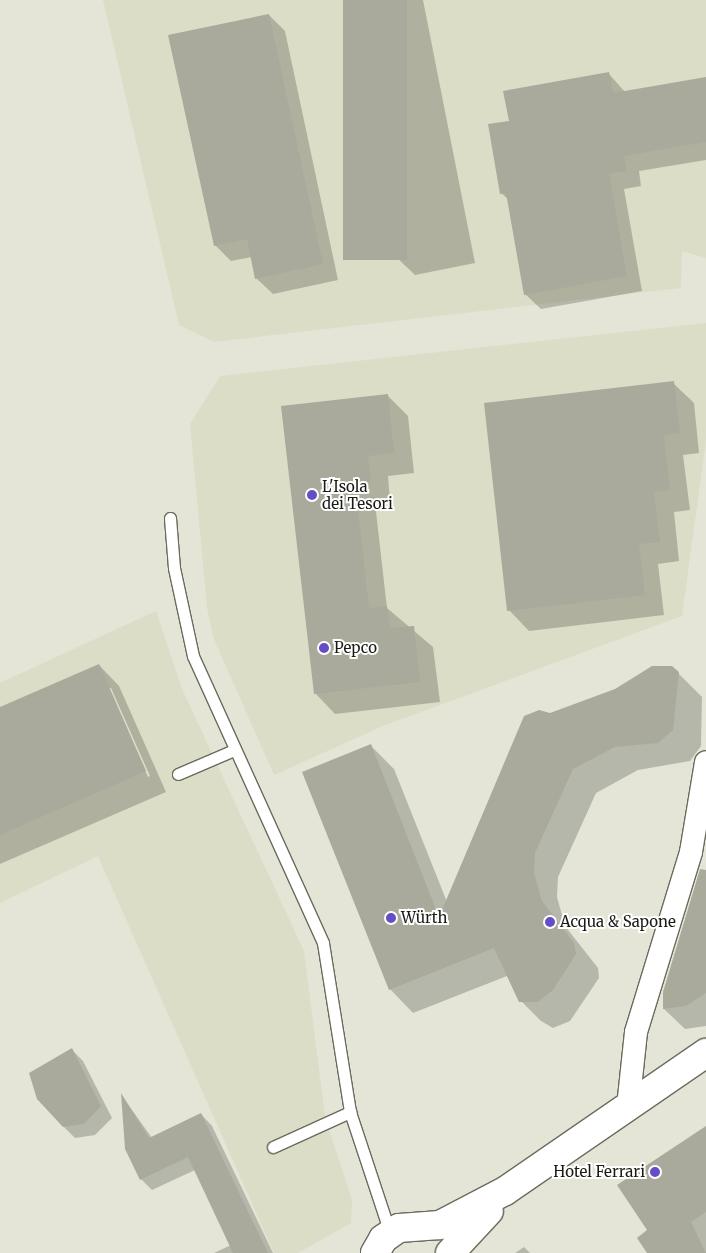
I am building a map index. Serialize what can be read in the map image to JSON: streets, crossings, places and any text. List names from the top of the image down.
{
  "places": [
    "L'Isola dei Tesori",
    "Pepco",
    "Würth",
    "Acqua & Sapone",
    "Hotel Ferrari"
  ]
}
